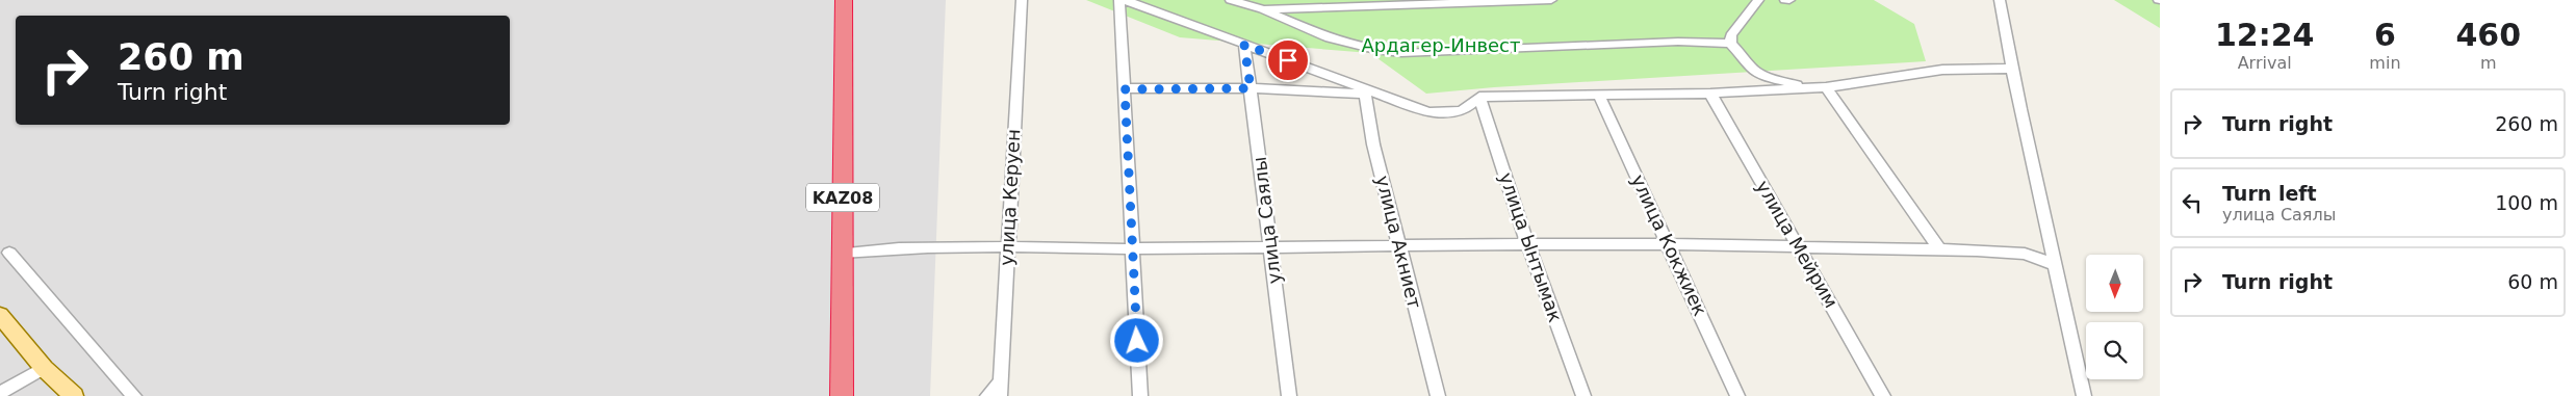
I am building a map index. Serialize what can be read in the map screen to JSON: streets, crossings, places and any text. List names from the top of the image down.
{
  "streets": {
    "highway": ["KAZ08"],
    "street": [
      "улица Керуен",
      "улица Саялы",
      "улица Акниет",
      "улица Мейрим",
      "улица Кокжиек",
      "улица Ынтымак"
    ]
  },
  "parks": ["Ардагер-Инвест"],
  "north": "bottom",
  "page": {
    "eta": [
      "12:24",
      "Arrival",
      "6",
      "min",
      "460",
      "m"
    ],
    "turn": ["260 m", "Turn right"],
    "list": [
      {
        "name": "Turn right",
        "value": "260 m"
      },
      {
        "name": "Turn left",
        "note": "улица Саялы",
        "value": "100 m"
      },
      {
        "name": "Turn right",
        "value": "60 m"
      }
    ]
  }
}
